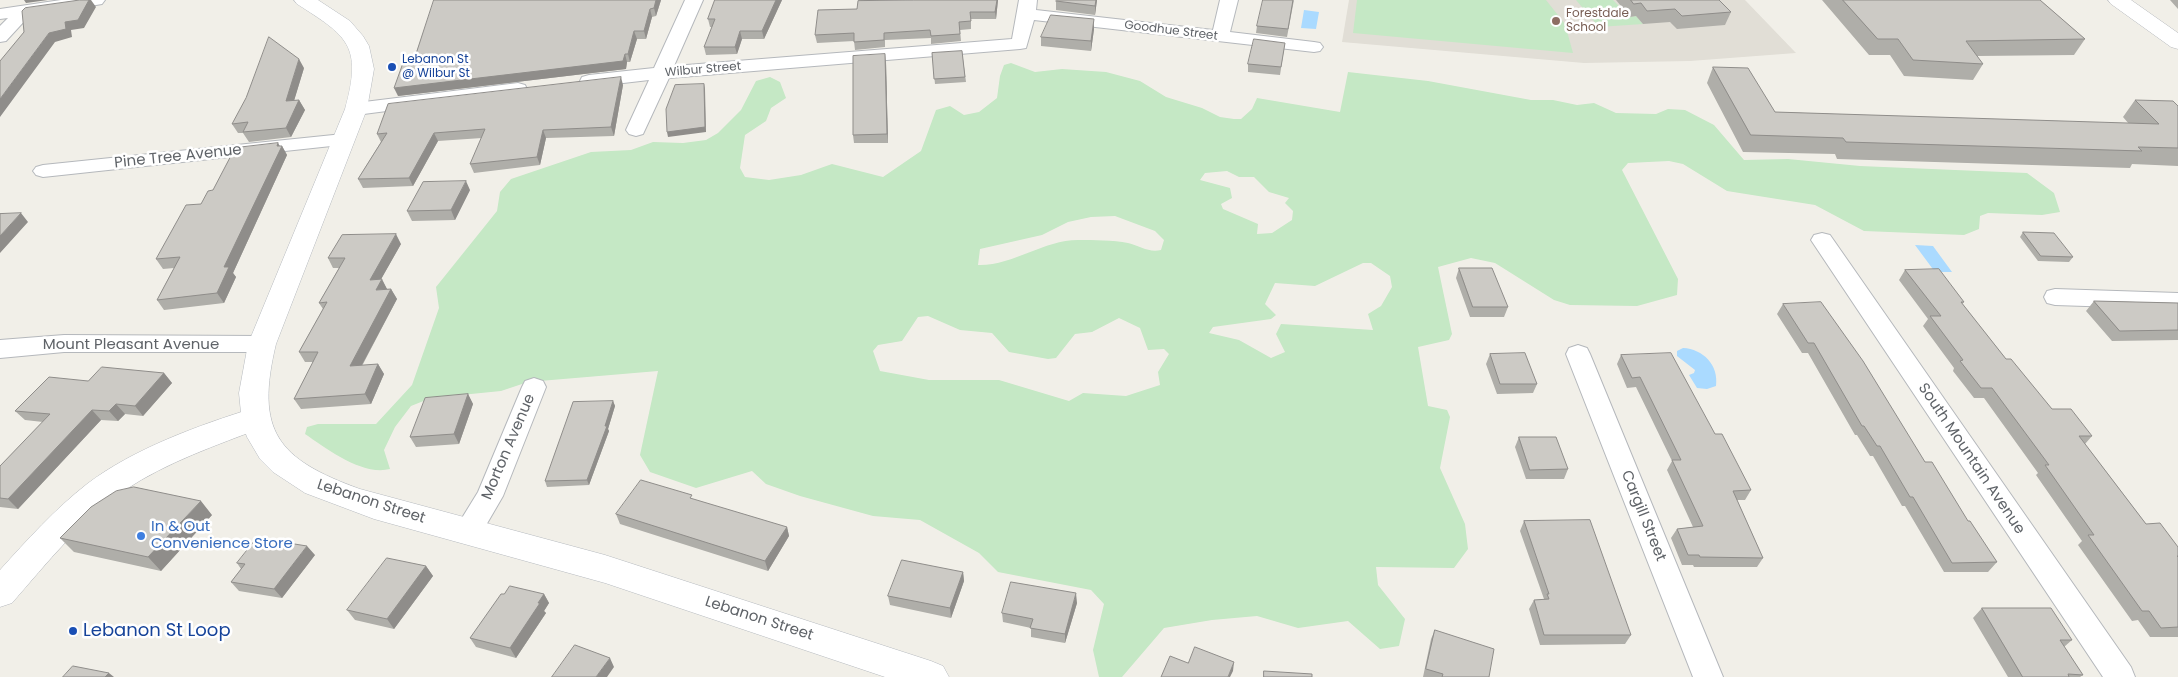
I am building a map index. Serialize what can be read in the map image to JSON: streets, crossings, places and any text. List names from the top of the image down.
{
  "streets": {
    "main road": ["Lebanon Street"],
    "street": [
      "Goodhue Street",
      "Wilbur Street",
      "Pine Tree Avenue",
      "Mount Pleasant Avenue",
      "Morton Avenue",
      "South Mountain Avenue",
      "Cargill Street"
    ]
  },
  "crossings": [
    ["Goodhue Street", "Wilbur Street"],
    ["Pine Tree Avenue", "Lebanon Street"],
    ["Mount Pleasant Avenue", "Lebanon Street"],
    ["Morton Avenue", "Lebanon Street"]
  ],
  "places": [
    "Forestdale School",
    "Lebanon St @ Wilbur St",
    "In & Out Convenience Store",
    "Lebanon St Loop"
  ]
}
